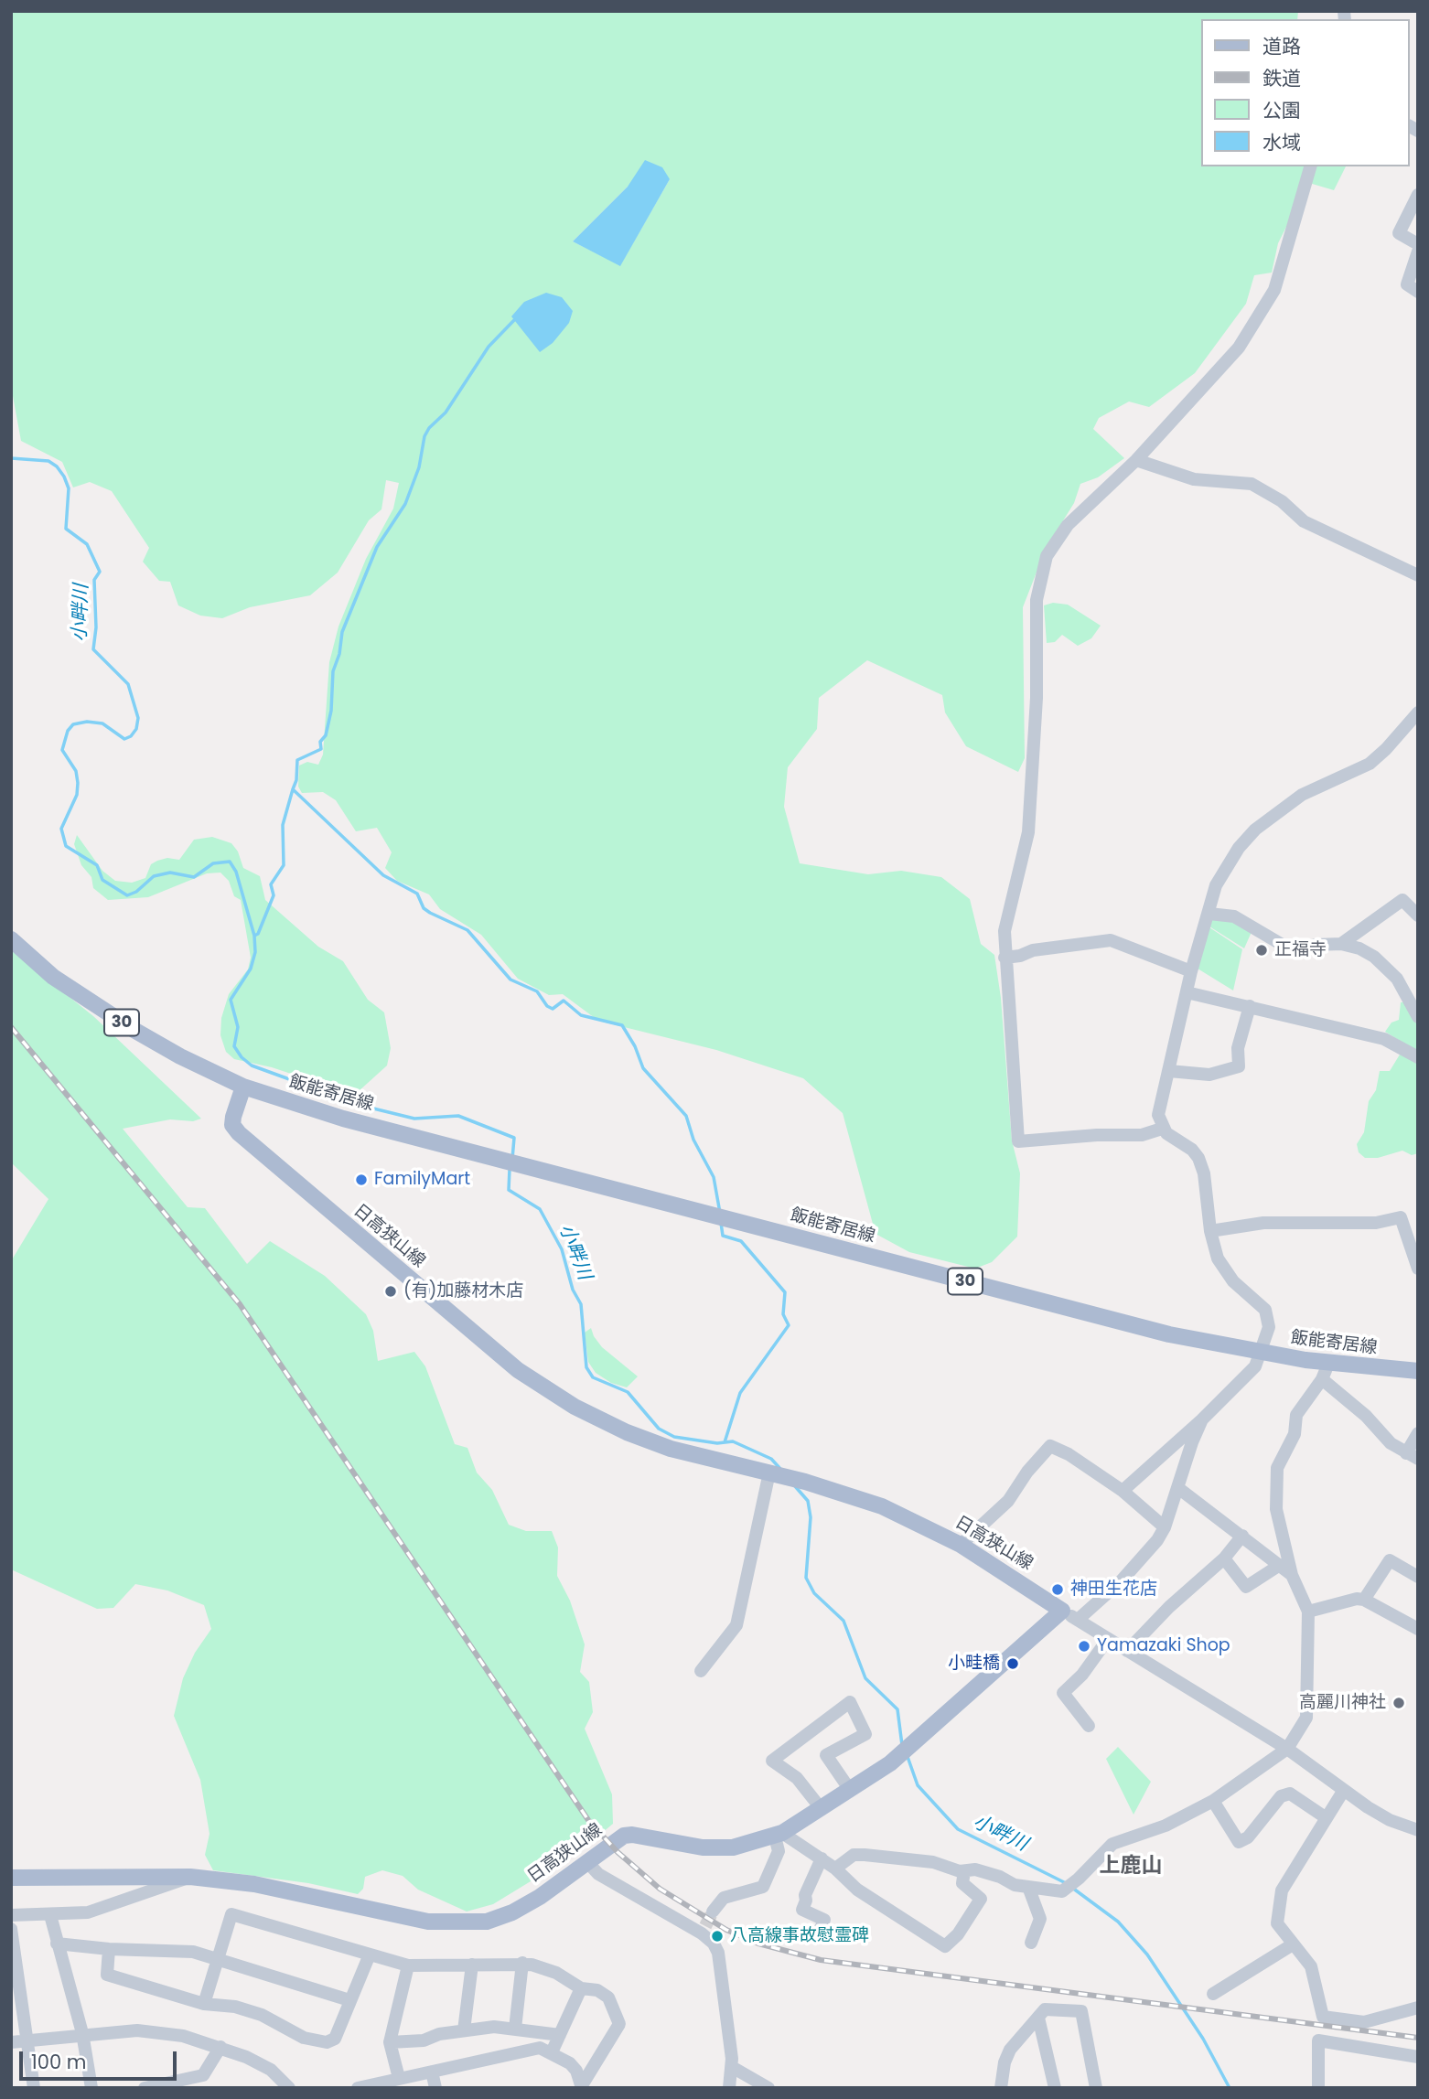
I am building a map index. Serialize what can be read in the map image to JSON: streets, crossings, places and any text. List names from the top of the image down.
{
  "streets": {
    "main road": ["30", "飯能寄居線", "日高狭山線"]
  },
  "crossings": [
    ["30", "飯能寄居線"],
    ["30", "日高狭山線"],
    ["飯能寄居線", "日高狭山線"]
  ],
  "districts": ["上鹿山"],
  "water": ["小畔川"],
  "places": [
    "正福寺",
    "FamilyMart",
    "(有)加藤材木店",
    "神田生花店",
    "Yamazaki Shop",
    "小畦橋",
    "高麗川神社",
    "八高線事故慰霊碑"
  ],
  "legend": [
    "道路",
    "鉄道",
    "公園",
    "水域"
  ],
  "scale_bar": "100 m"
}
